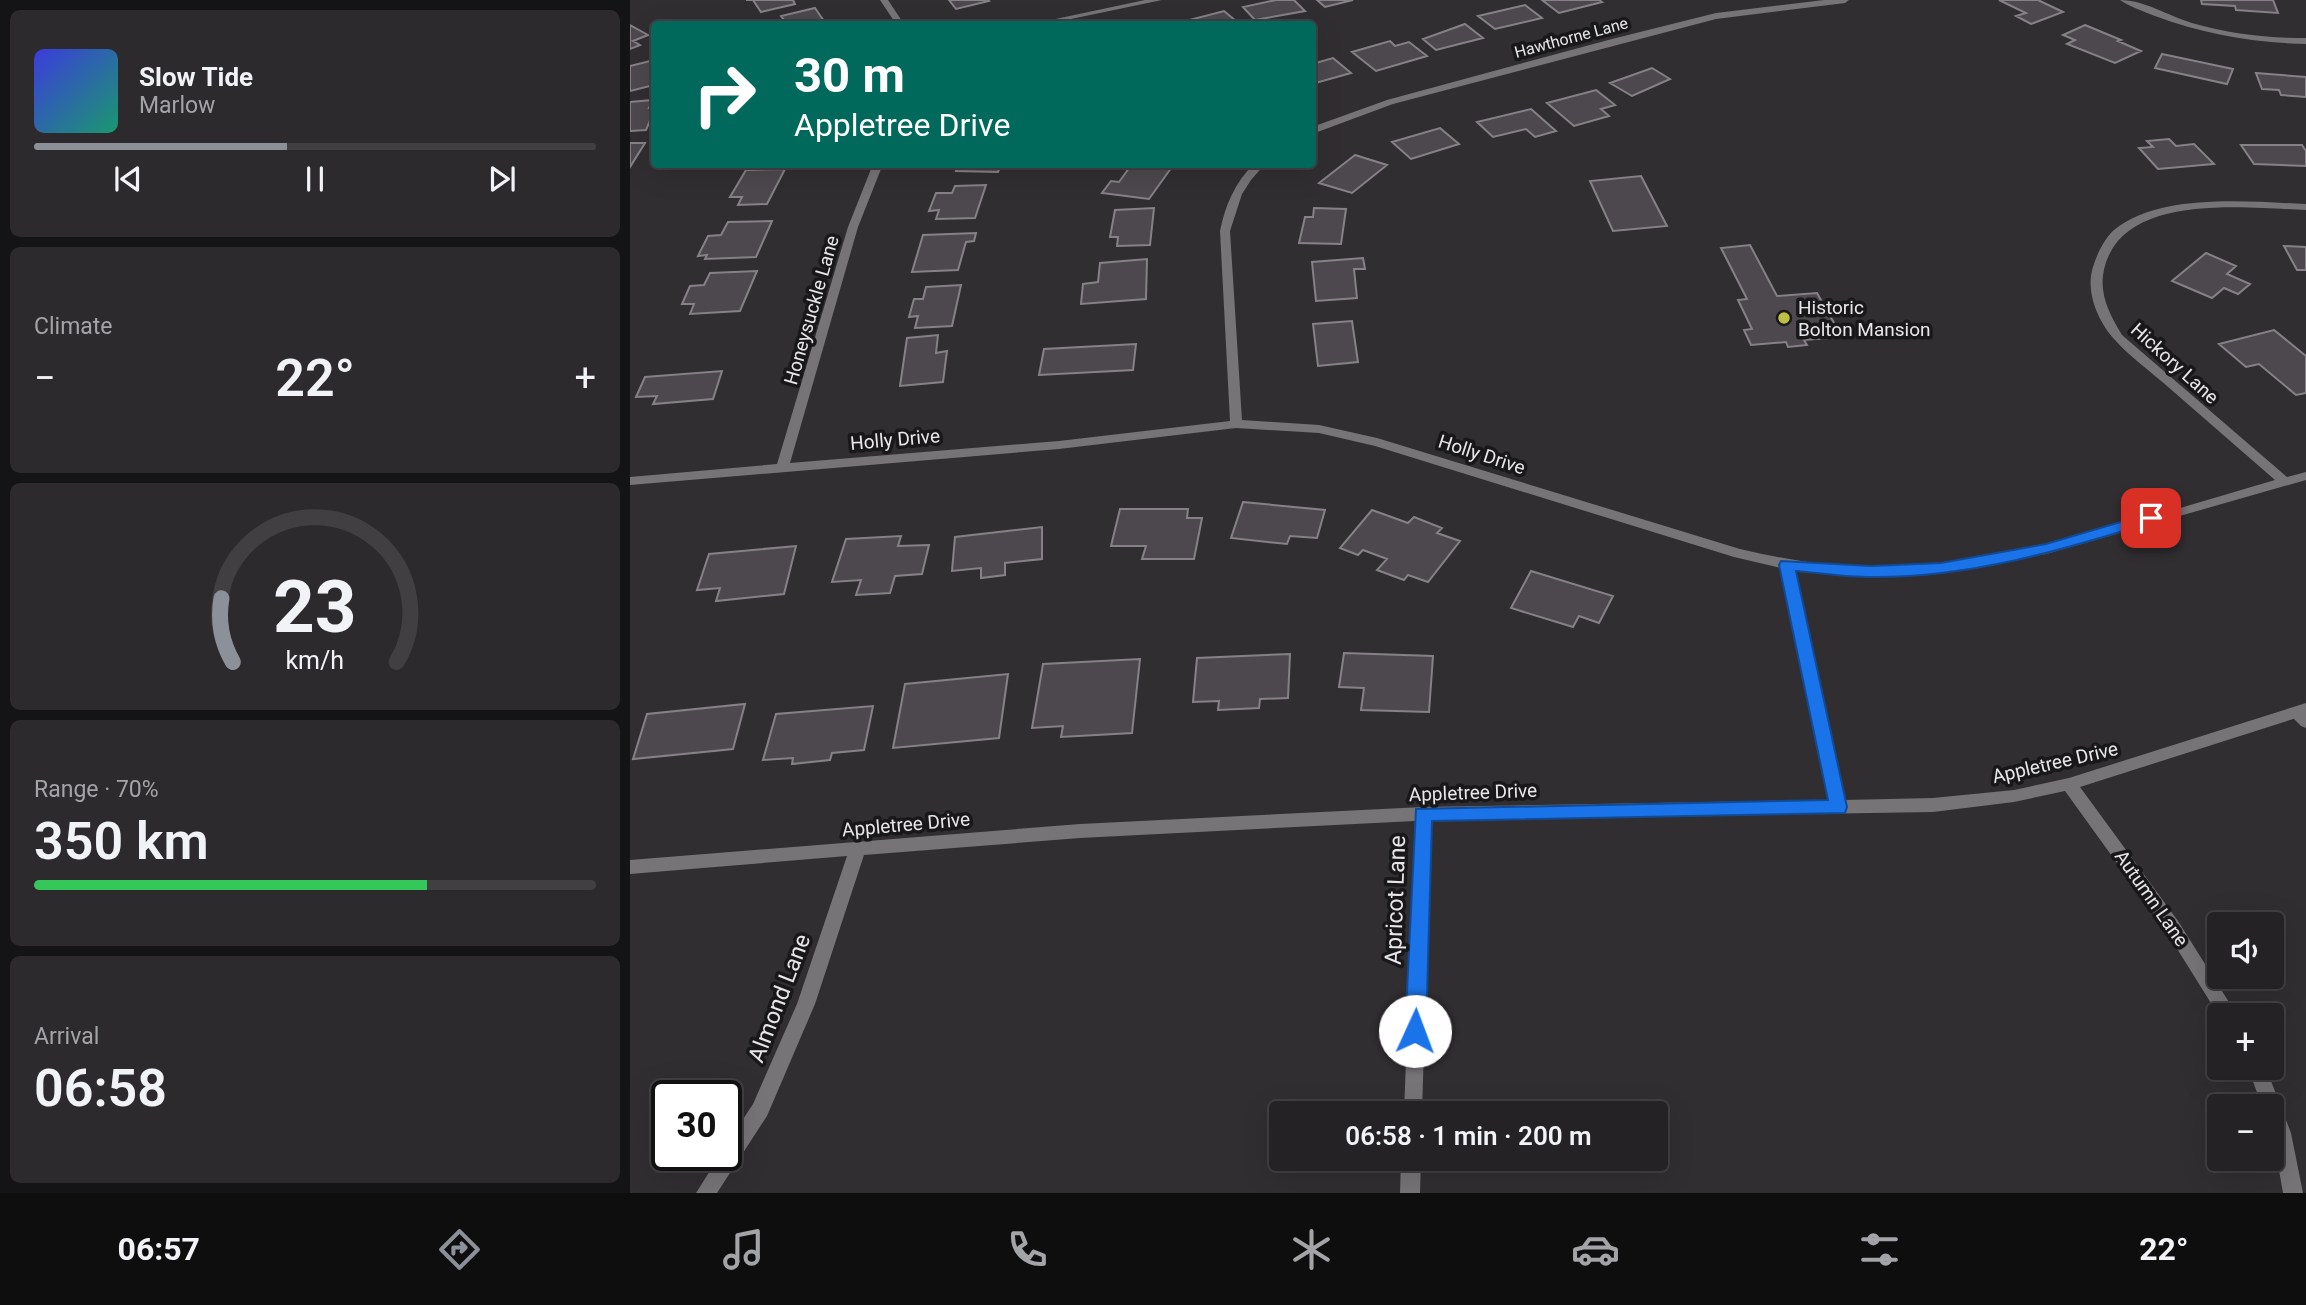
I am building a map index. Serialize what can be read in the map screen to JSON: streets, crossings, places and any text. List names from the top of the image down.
{
  "streets": {
    "street": [
      "Hawthorne Lane",
      "Honeysuckle Lane",
      "Hickory Lane",
      "Holly Drive",
      "Appletree Drive",
      "Autumn Lane",
      "Apricot Lane",
      "Almond Lane"
    ]
  },
  "crossings": [
    ["Honeysuckle Lane", "Holly Drive"],
    ["Hickory Lane", "Holly Drive"],
    ["Appletree Drive", "Autumn Lane"],
    ["Appletree Drive", "Apricot Lane"],
    ["Appletree Drive", "Almond Lane"]
  ],
  "places": ["Historic Bolton Mansion"],
  "page": {
    "turn": ["30 m", "Appletree Drive"],
    "song": ["Slow Tide", "Marlow"],
    "tile": [
      "Climate",
      ["Range · 70%", "350 km"],
      ["Arrival", "06:58"]
    ],
    "heat": ["−", "22°", "+"],
    "map_buttons": ["+", "−"],
    "limit": "30",
    "trip": "06:58 · 1 min · 200 m",
    "tabs": ["06:57", "22°"],
    "gauge": ["23", "km/h"]
  }
}
